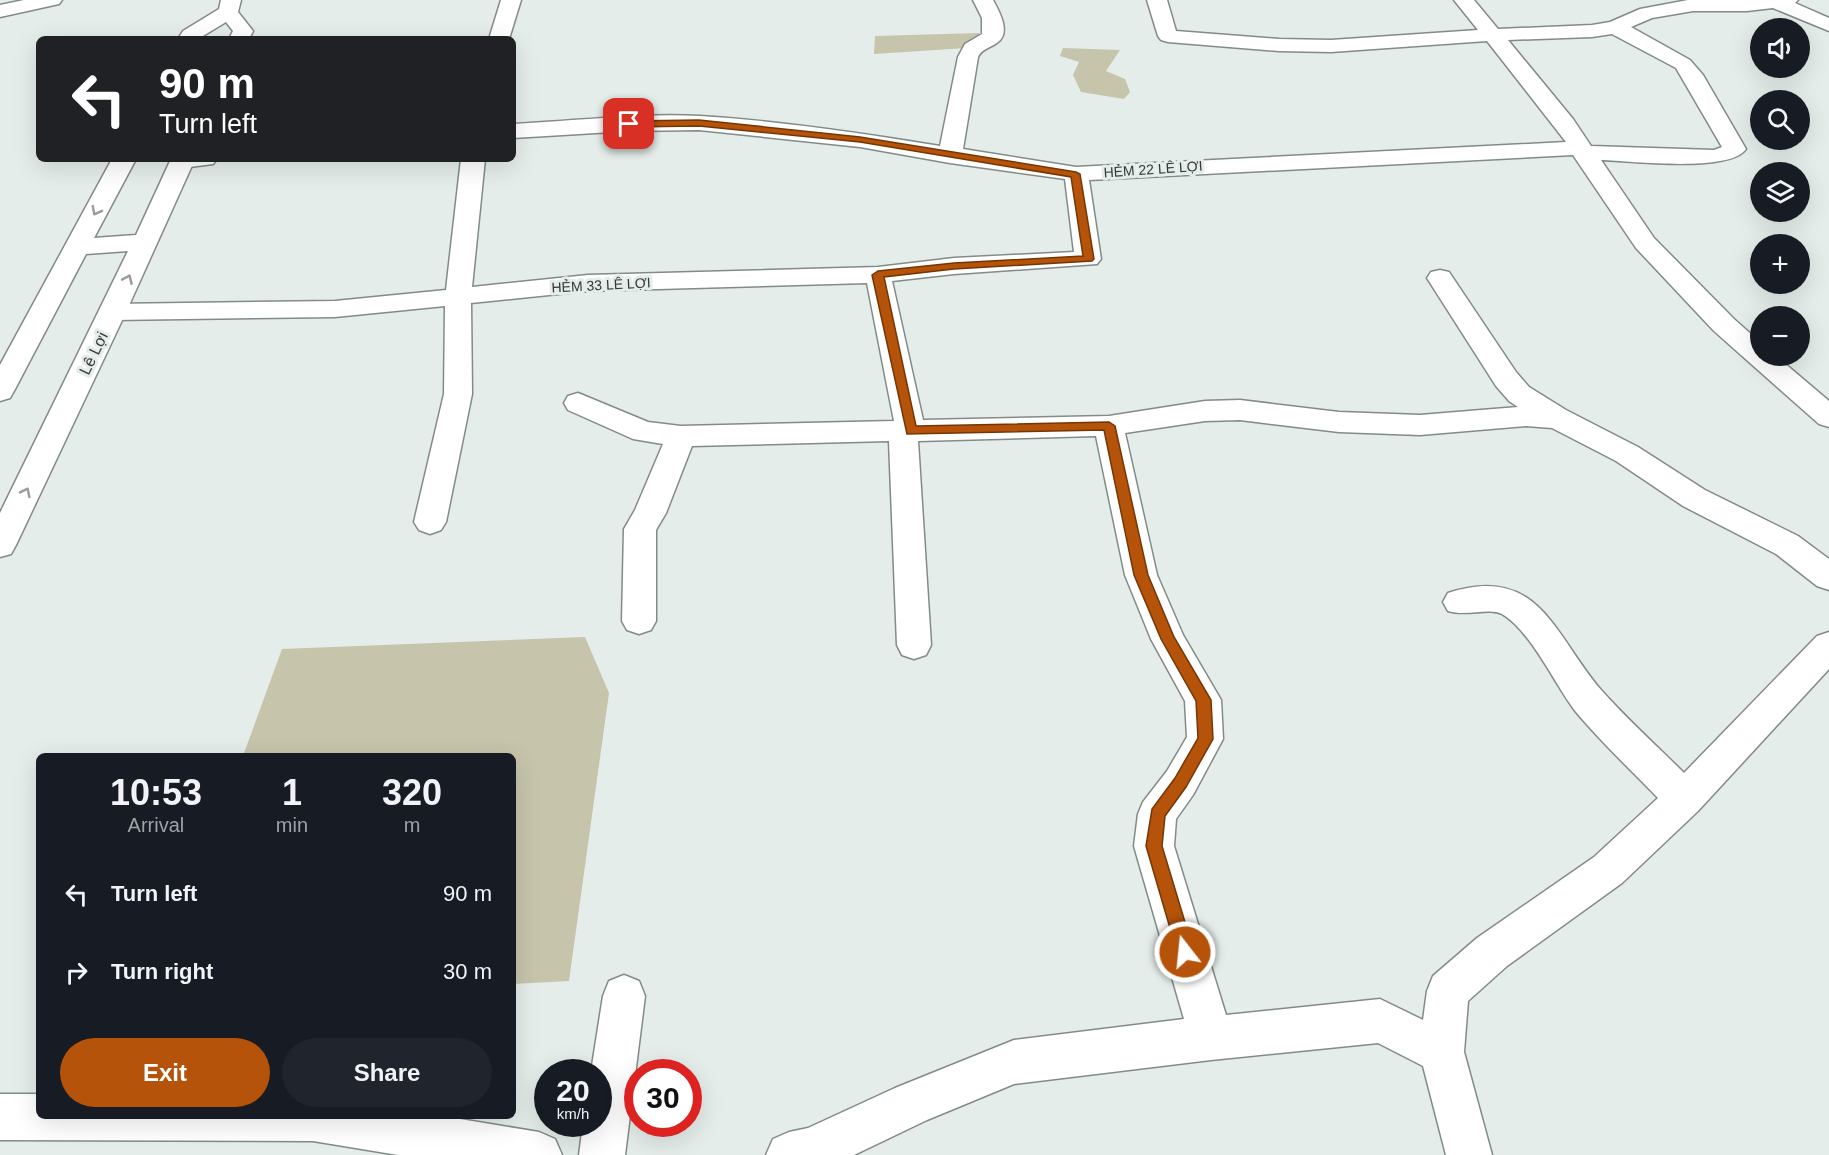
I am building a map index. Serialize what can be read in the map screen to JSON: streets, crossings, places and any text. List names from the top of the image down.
{
  "streets": {
    "street": ["HẺM 22 LÊ LỢI", "HẺM 33 LÊ LỢI", "Lê Lợi"]
  },
  "crossings": [
    ["HẺM 22 LÊ LỢI", "HẺM 33 LÊ LỢI"],
    ["HẺM 33 LÊ LỢI", "Lê Lợi"]
  ],
  "page": {
    "map_buttons": ["+", "−"],
    "turn": ["90 m", "Turn left"],
    "eta": [
      "10:53",
      "Arrival",
      "1",
      "min",
      "320",
      "m"
    ],
    "list": [
      {
        "name": "Turn left",
        "value": "90 m"
      },
      {
        "name": "Turn right",
        "value": "30 m"
      }
    ],
    "buttons": ["Exit", "Share"],
    "speed": "20 km/h",
    "limit": "30"
  }
}
